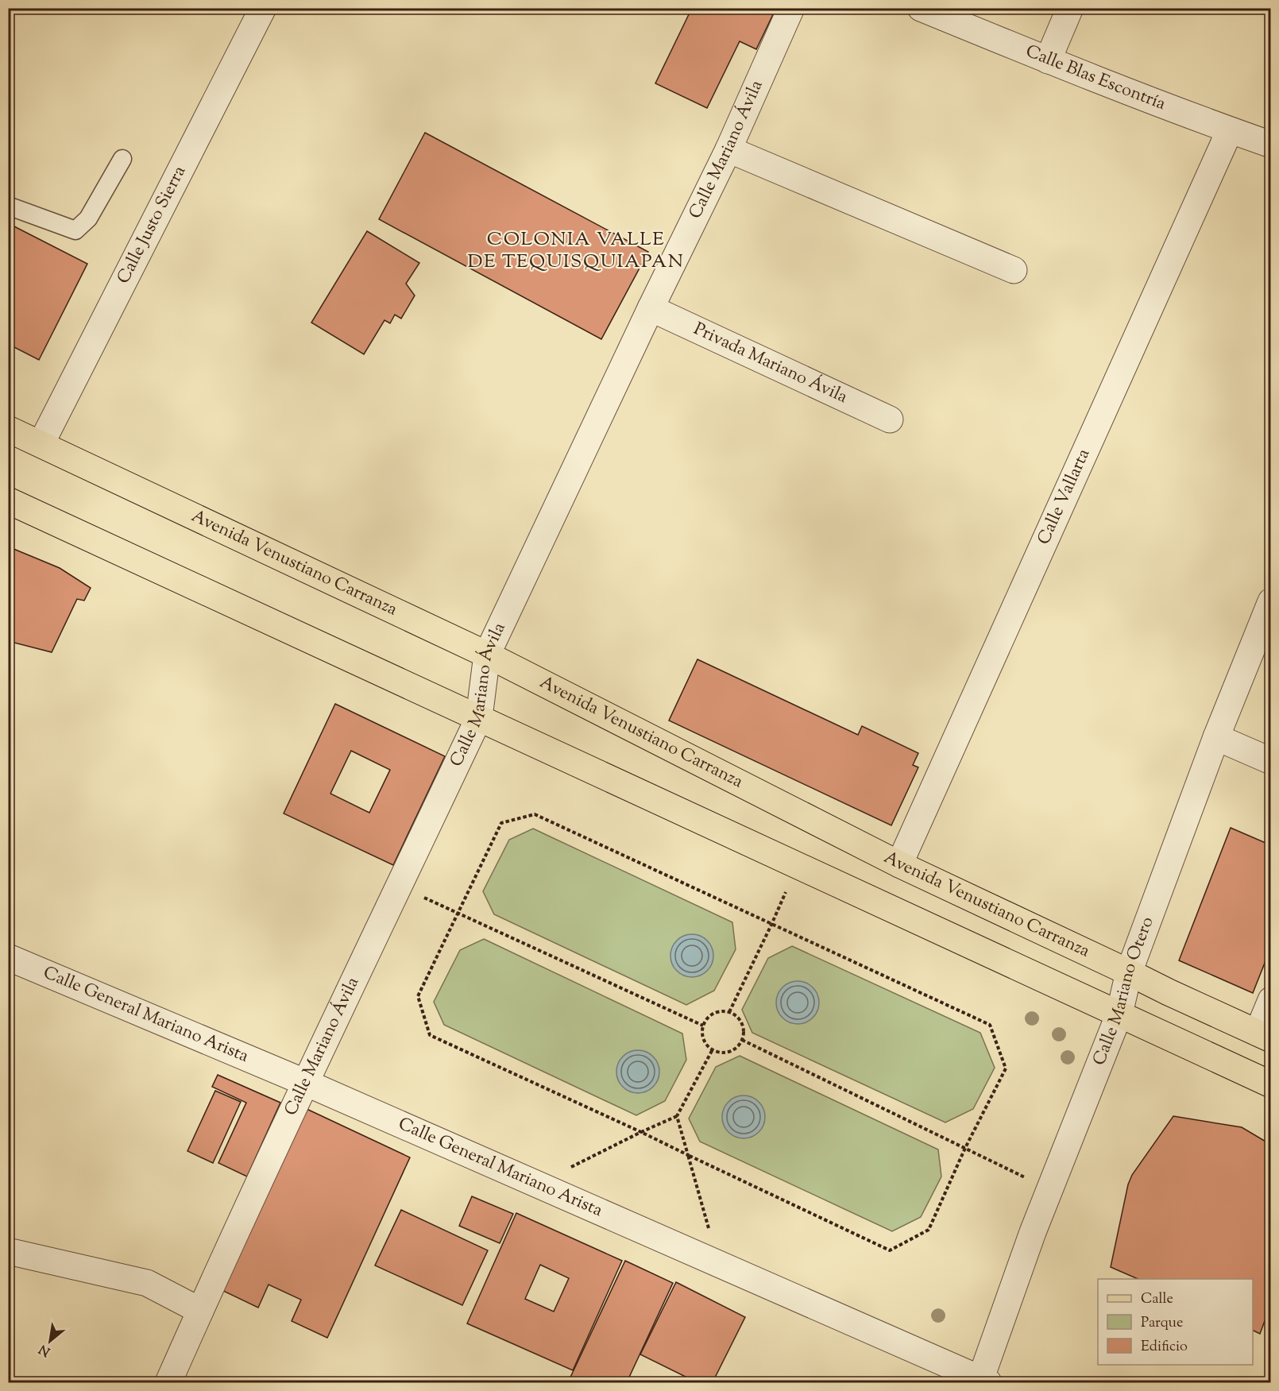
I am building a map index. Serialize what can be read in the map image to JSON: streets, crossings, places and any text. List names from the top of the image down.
{
  "streets": {
    "main road": ["Avenida Venustiano Carranza"],
    "street": [
      "Calle Blas Escontría",
      "Calle Mariano Ávila",
      "Calle Justo Sierra",
      "Privada Mariano Ávila",
      "Calle Vallarta",
      "Calle Mariano Otero",
      "Calle General Mariano Arista"
    ]
  },
  "crossings": [
    ["Calle Blas Escontría", "Calle Vallarta"],
    ["Calle Mariano Ávila", "Privada Mariano Ávila"],
    ["Calle Mariano Ávila", "Avenida Venustiano Carranza"],
    ["Calle Mariano Ávila", "Calle General Mariano Arista"],
    ["Calle Justo Sierra", "Avenida Venustiano Carranza"],
    ["Calle Vallarta", "Avenida Venustiano Carranza"],
    ["Avenida Venustiano Carranza", "Calle Mariano Otero"],
    ["Calle Mariano Otero", "Calle General Mariano Arista"]
  ],
  "districts": ["COLONIA VALLE DE TEQUISQUIAPAN"],
  "legend": ["Calle", "Parque", "Edificio"],
  "north": "bottom left"
}
